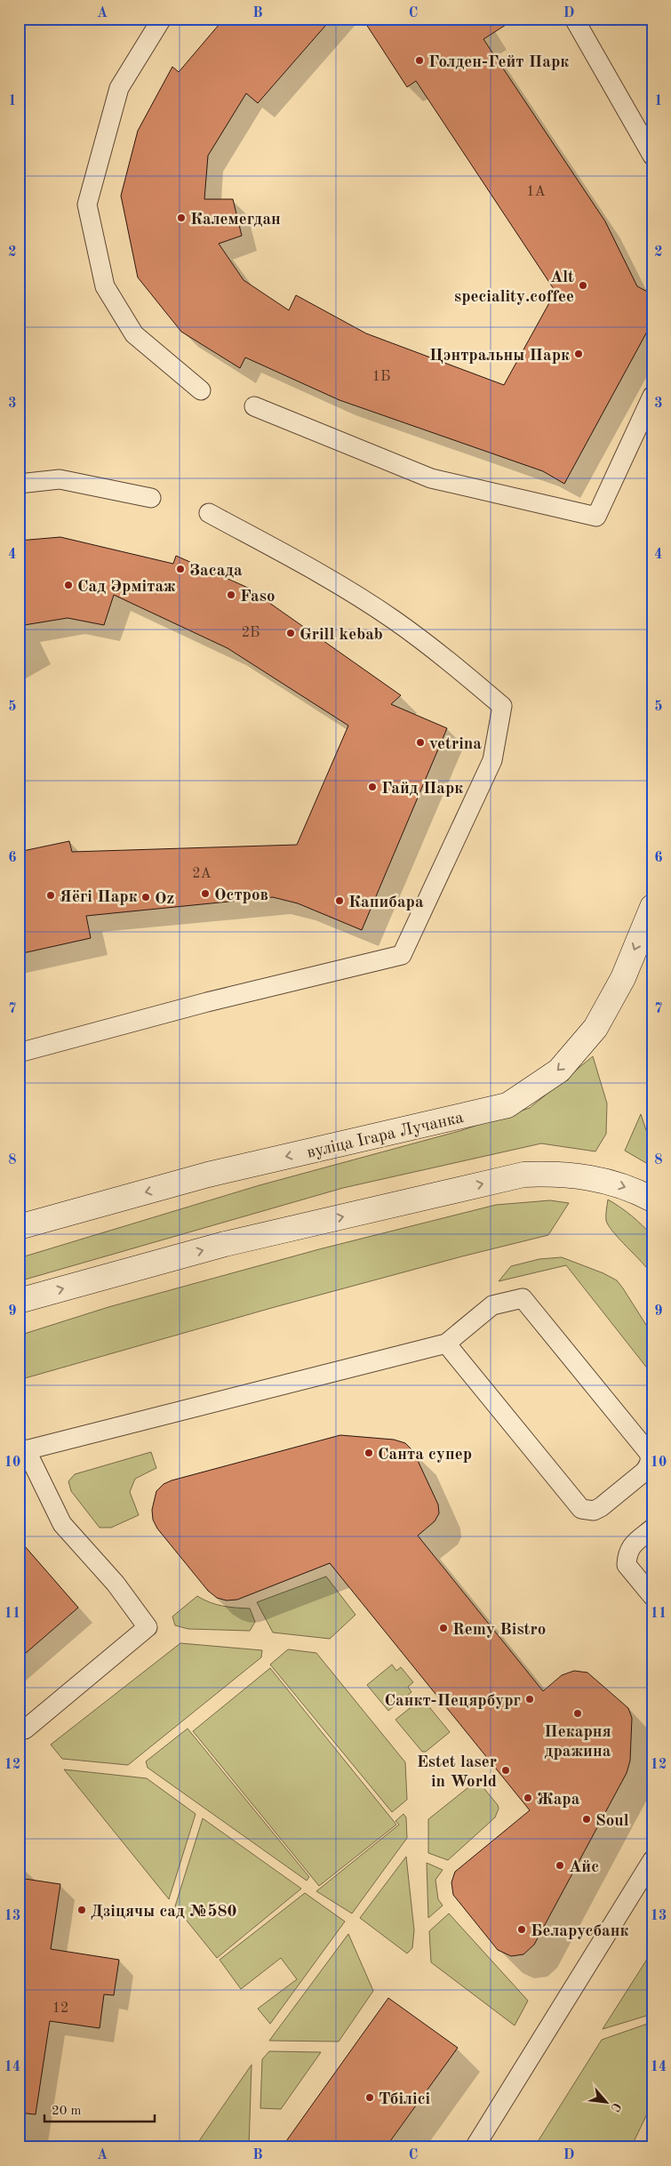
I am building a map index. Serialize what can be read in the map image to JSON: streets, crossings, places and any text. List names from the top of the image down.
{
  "streets": {
    "street": ["вуліца Ігара Лучанка"]
  },
  "places": [
    "Голден-Гейт Парк",
    "Калемегдан",
    "Alt speciality.coffee",
    "Цэнтральны Парк",
    "Засада",
    "Сад Эрмітаж",
    "Faso",
    "Grill kebab",
    "vetrina",
    "Гайд Парк",
    "Остров",
    "Яёгі Парк",
    "Oz",
    "Капибара",
    "Санта супер",
    "Remy Bistro",
    "Санкт-Пецярбург",
    "Пекарня дражина",
    "Estet laser in World",
    "Жара",
    "Soul",
    "Айс",
    "Дзіцячы сад №580",
    "Беларусбанк",
    "Тбілісі"
  ],
  "house_numbers": [
    "1А",
    "1Б",
    "2Б",
    "2А",
    "12"
  ],
  "scale_bar": "20 m",
  "north": "bottom right",
  "grid": {
    "columns": [
      "A",
      "B",
      "C",
      "D"
    ],
    "rows": [
      "1",
      "2",
      "3",
      "4",
      "5",
      "6",
      "7",
      "8",
      "9",
      "10",
      "11",
      "12",
      "13",
      "14"
    ]
  }
}
